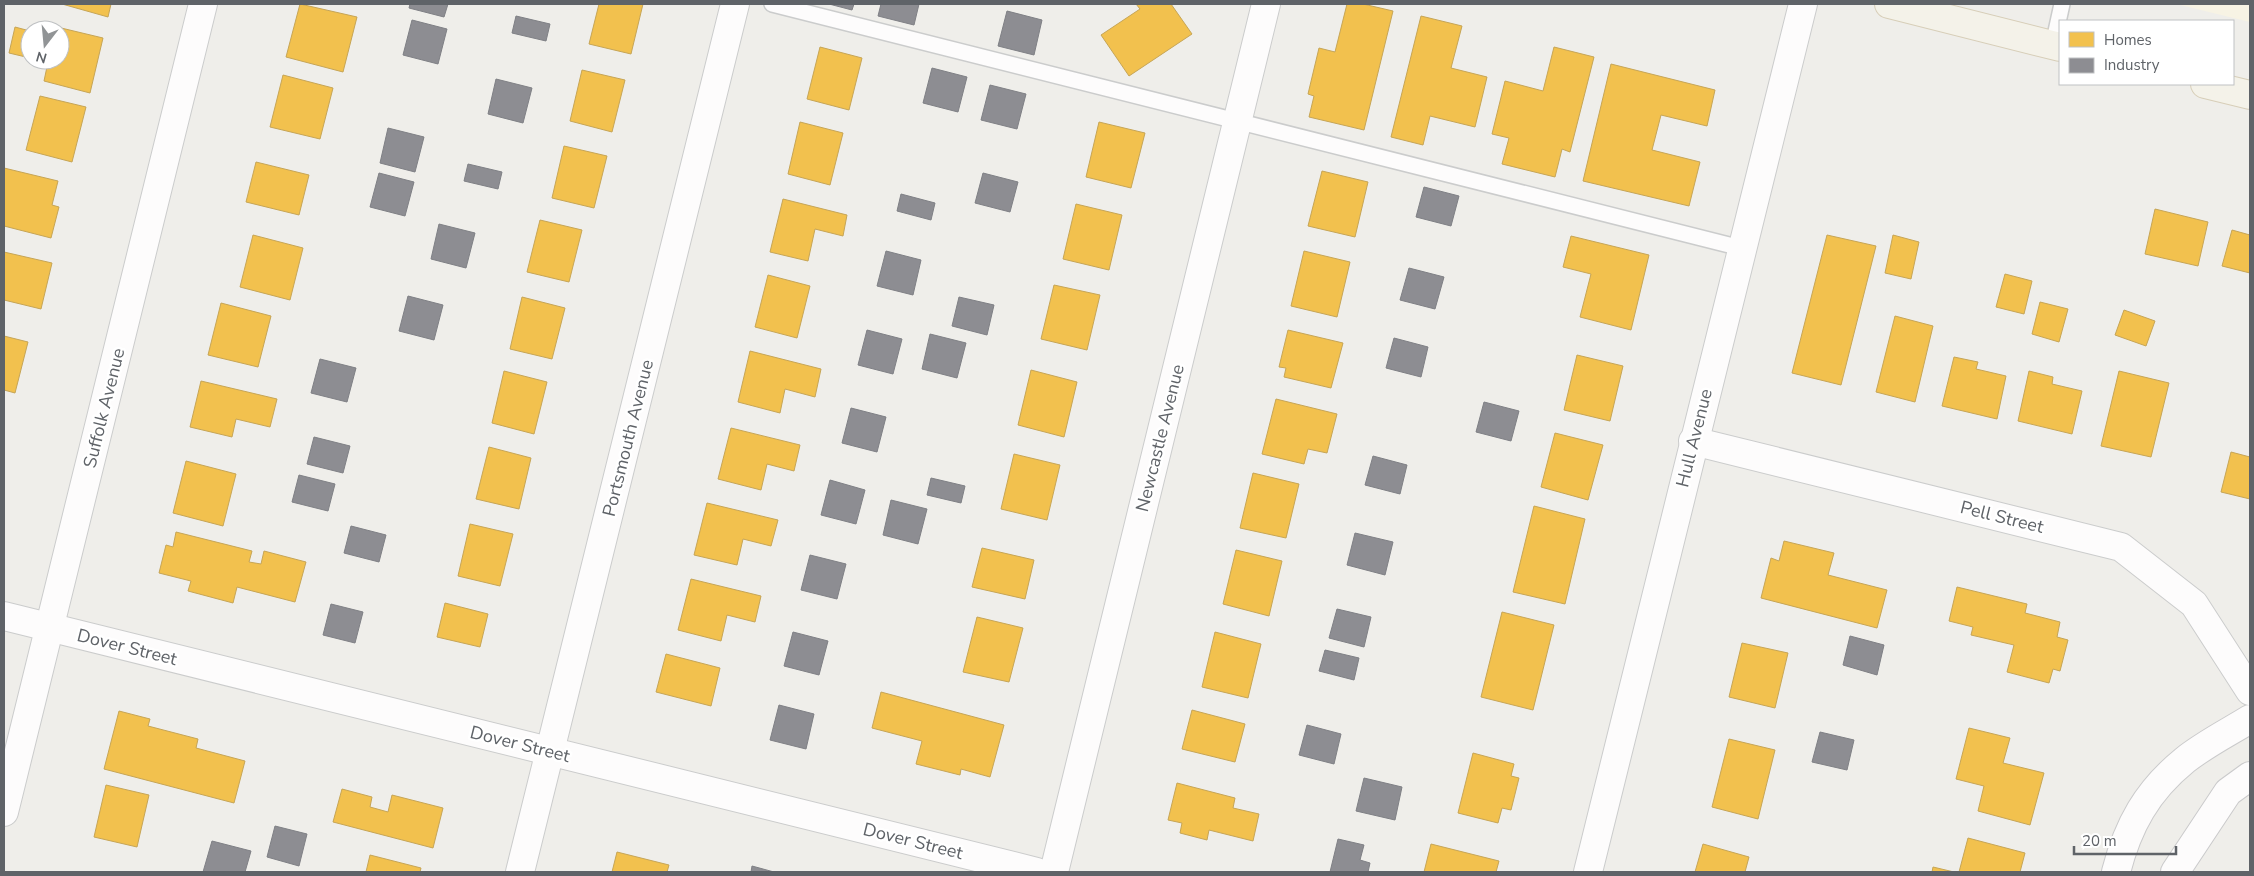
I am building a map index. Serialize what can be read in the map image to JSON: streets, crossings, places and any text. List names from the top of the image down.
{
  "streets": {
    "street": [
      "Suffolk Avenue",
      "Portsmouth Avenue",
      "Newcastle Avenue",
      "Hull Avenue",
      "Pell Street",
      "Dover Street"
    ]
  },
  "crossings": [
    ["Suffolk Avenue", "Dover Street"],
    ["Portsmouth Avenue", "Dover Street"],
    ["Hull Avenue", "Pell Street"]
  ],
  "legend": ["Homes", "Industry"],
  "scale_bar": "20 m",
  "north": "bottom"
}
